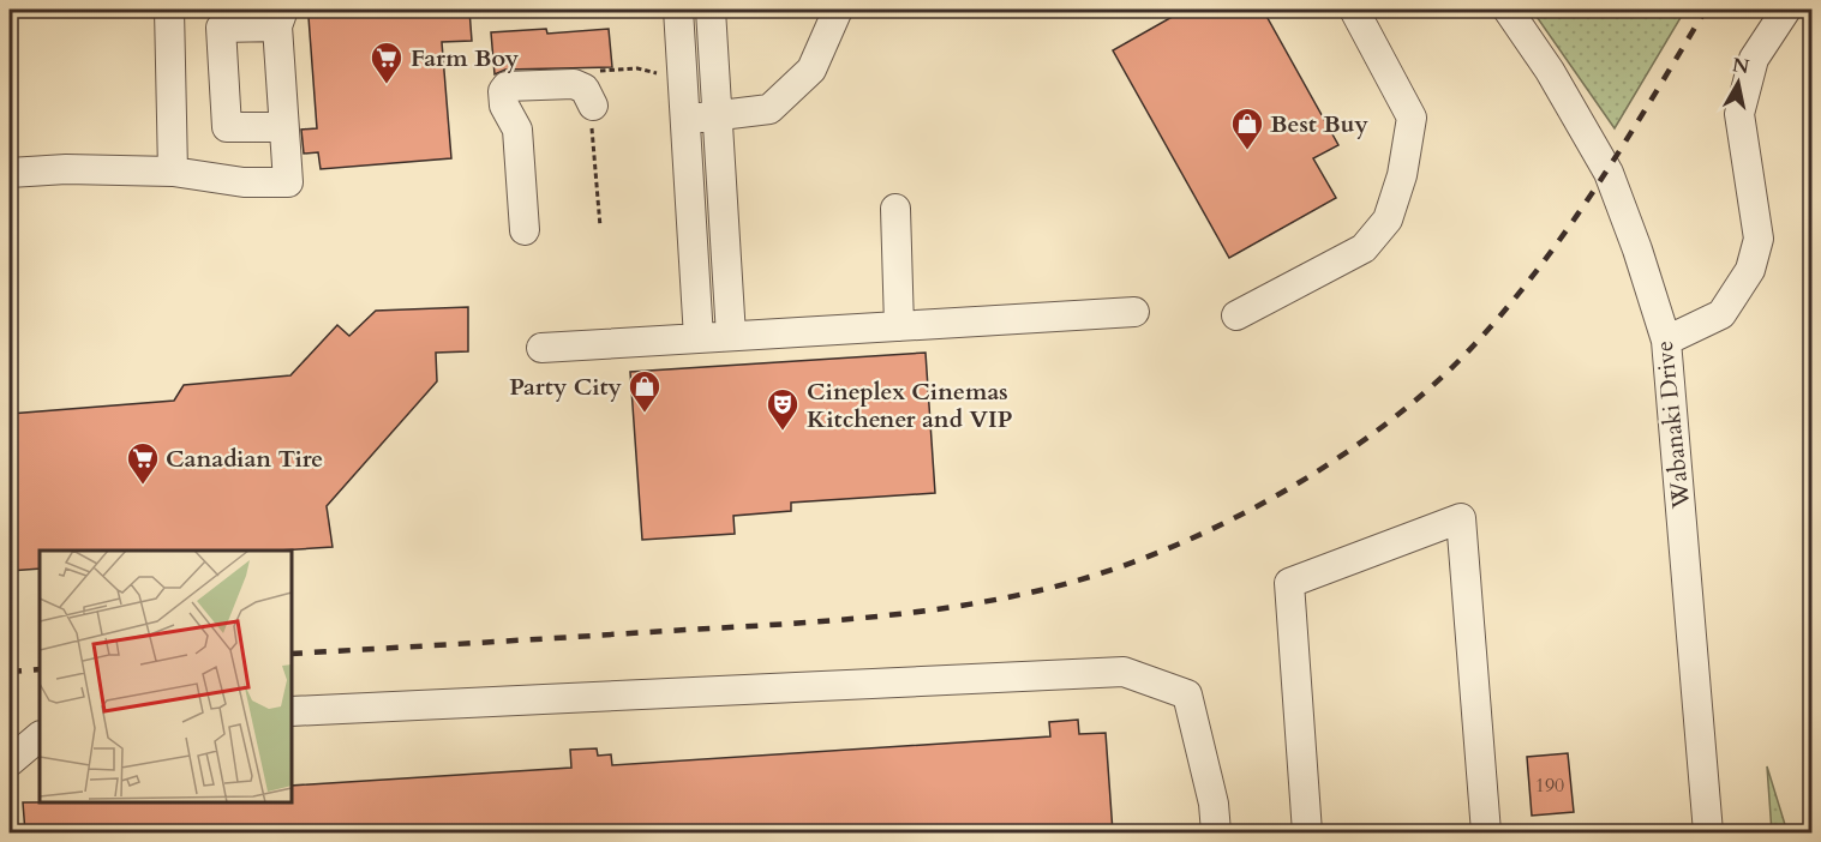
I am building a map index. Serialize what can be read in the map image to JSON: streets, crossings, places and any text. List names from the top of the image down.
{
  "streets": {
    "street": ["Wabanaki Drive"]
  },
  "places": {
    "supermarket": ["Farm Boy", "Canadian Tire"],
    "shop": ["Best Buy", "Party City"],
    "theatre": ["Cineplex Cinemas Kitchener and VIP"]
  },
  "house_numbers": ["190"],
  "north": "top"
}
